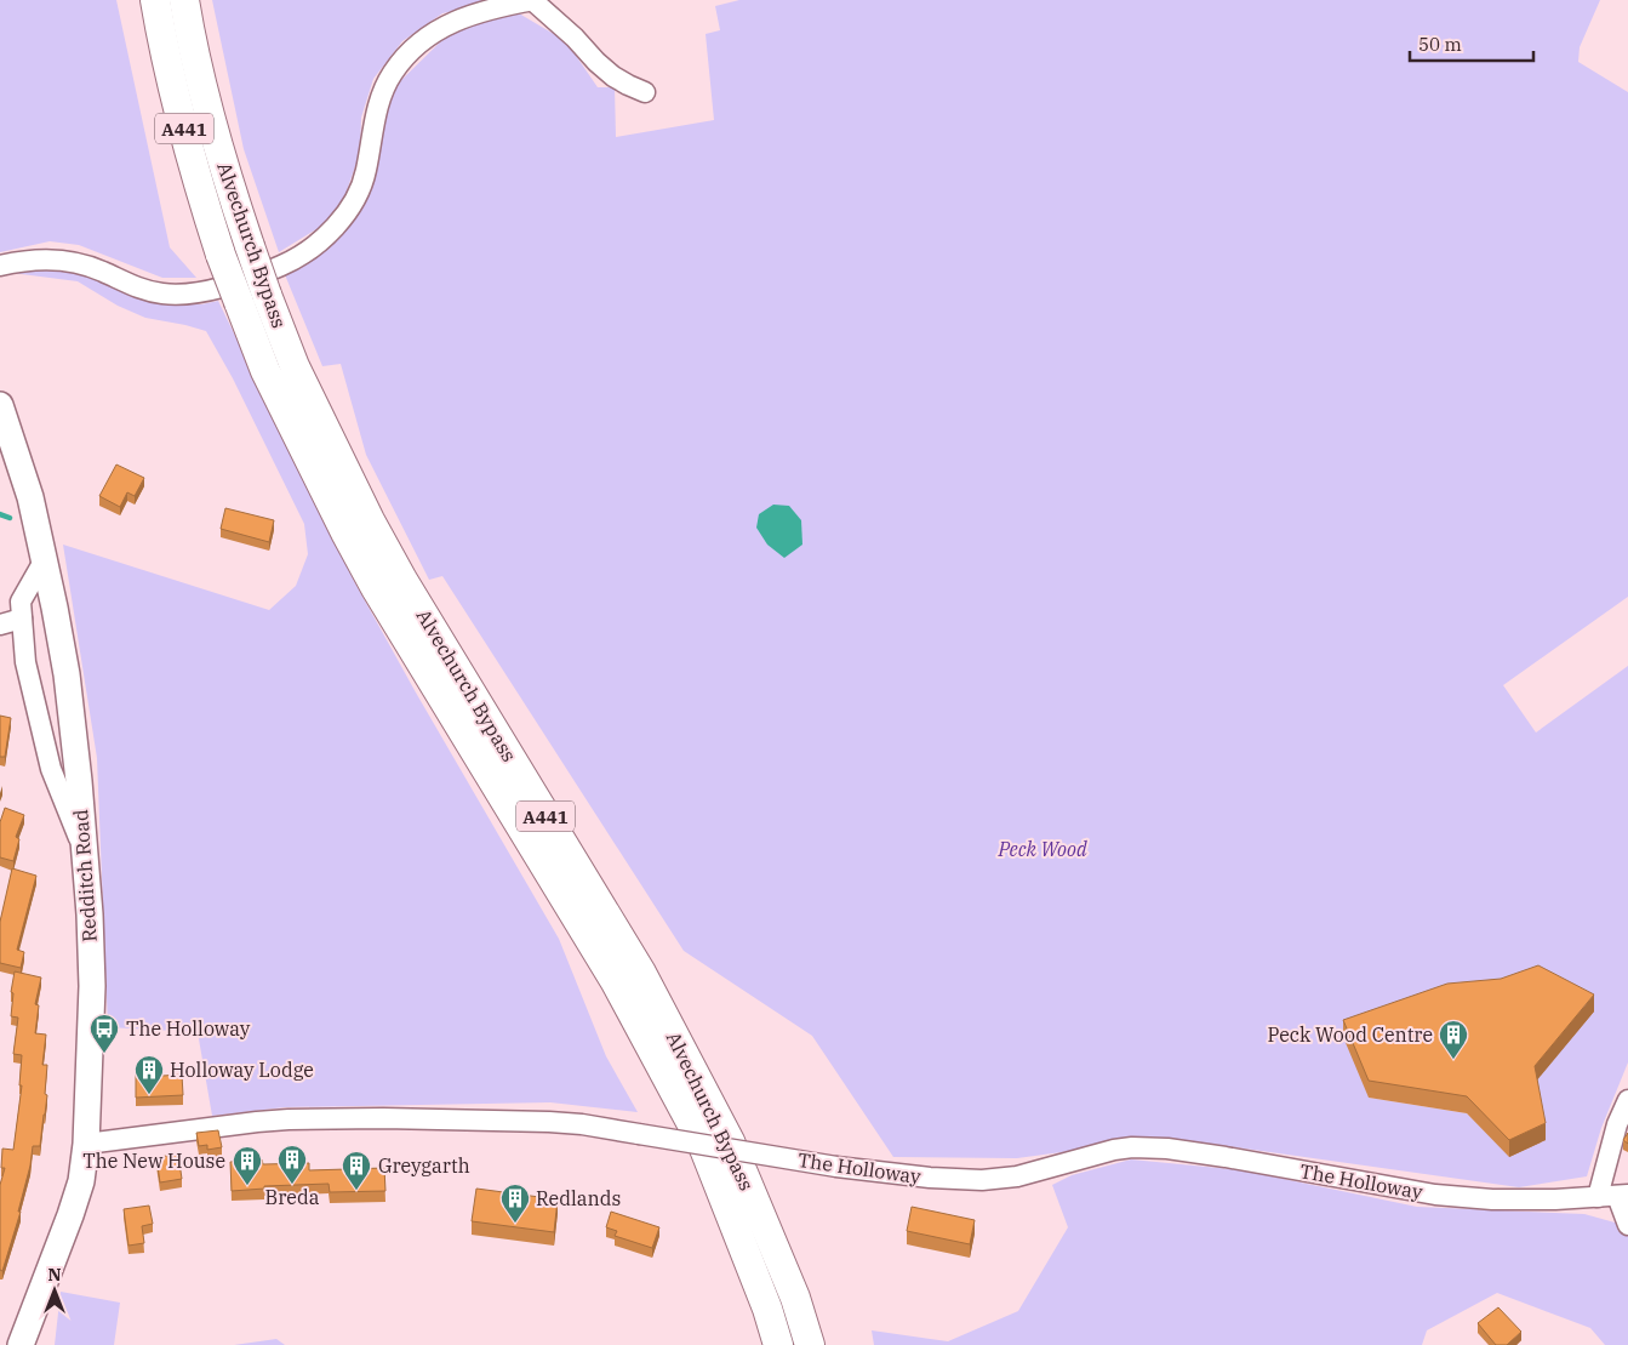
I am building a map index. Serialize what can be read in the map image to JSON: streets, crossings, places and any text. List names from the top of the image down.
{
  "streets": {
    "highway": ["A441", "Alvechurch Bypass"],
    "main road": ["Redditch Road"],
    "street": ["The Holloway"]
  },
  "crossings": [
    ["Redditch Road", "The Holloway"]
  ],
  "parks": ["Peck Wood"],
  "places": {
    "bus stop": ["The Holloway"],
    "building": [
      "Peck Wood Centre",
      "Holloway Lodge",
      "Breda",
      "The New House",
      "Greygarth",
      "Redlands"
    ]
  },
  "scale_bar": "50 m",
  "north": "top"
}
